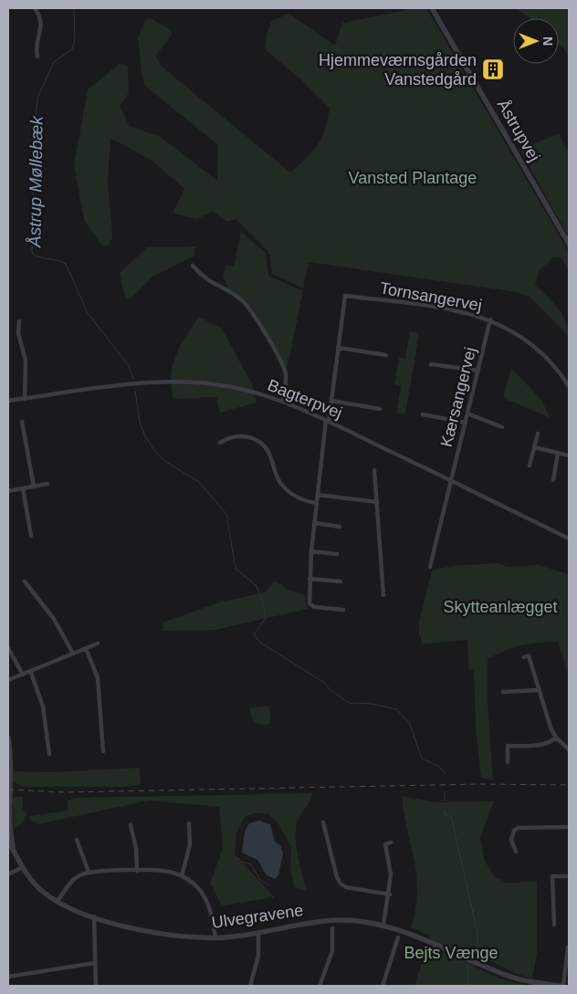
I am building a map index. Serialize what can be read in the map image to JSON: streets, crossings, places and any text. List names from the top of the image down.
{
  "streets": {
    "street": [
      "Åstrupvej",
      "Tornsangervej",
      "Kærsangervej",
      "Bagterpvej",
      "Ulvegravene"
    ]
  },
  "crossings": [
    ["Tornsangervej", "Kærsangervej"],
    ["Kærsangervej", "Bagterpvej"]
  ],
  "water": ["Åstrup Møllebæk"],
  "parks": ["Vansted Plantage", "Skytteanlægget", "Bejts Vænge"],
  "places": {
    "building": ["Hjemmeværnsgården Vanstedgård"]
  },
  "north": "right"
}
